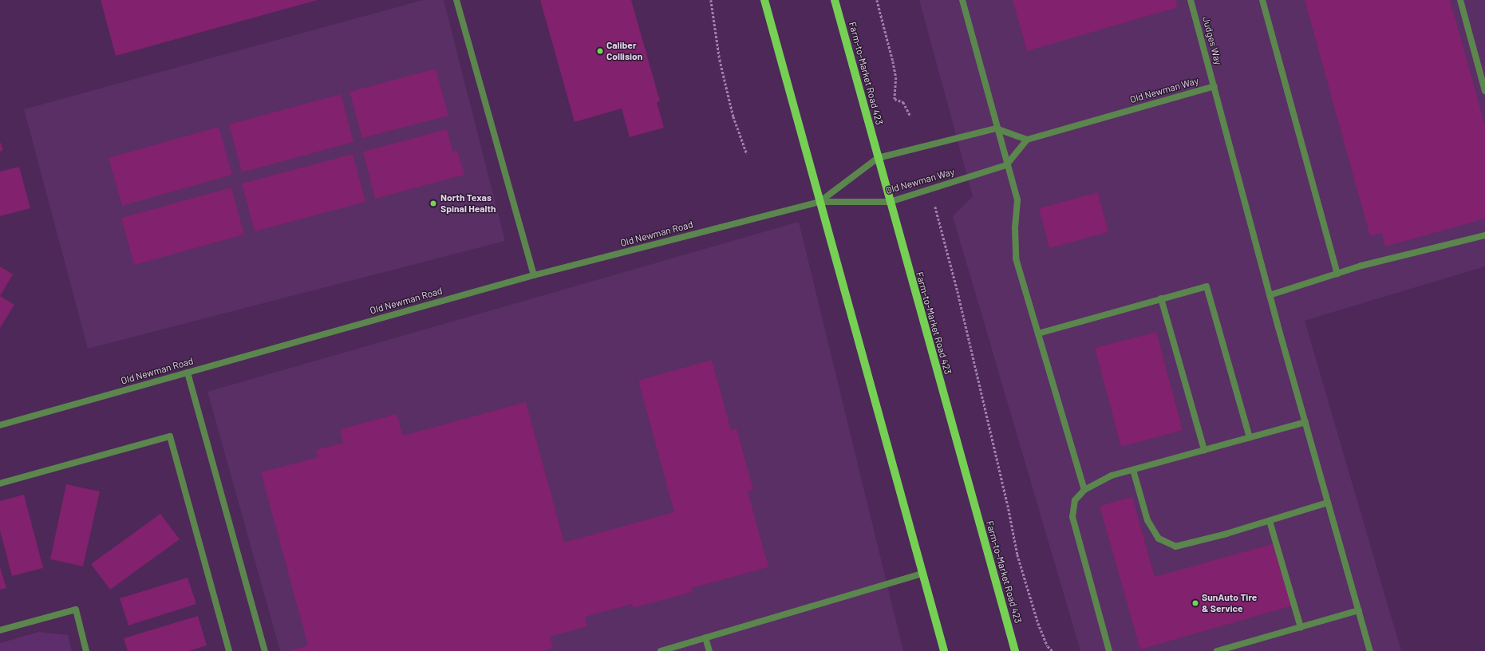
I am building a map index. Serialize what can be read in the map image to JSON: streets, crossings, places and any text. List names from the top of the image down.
{
  "streets": {
    "main road": ["Farm-to-Market Road 423"],
    "street": ["Judges Way", "Old Newman Way", "Old Newman Road"]
  },
  "crossings": [
    ["Judges Way", "Old Newman Way"],
    ["Farm-to-Market Road 423", "Old Newman Way"],
    ["Old Newman Way", "Old Newman Road"]
  ],
  "places": ["Caliber Collision", "North Texas Spinal Health", "SunAuto Tire & Service"]
}
